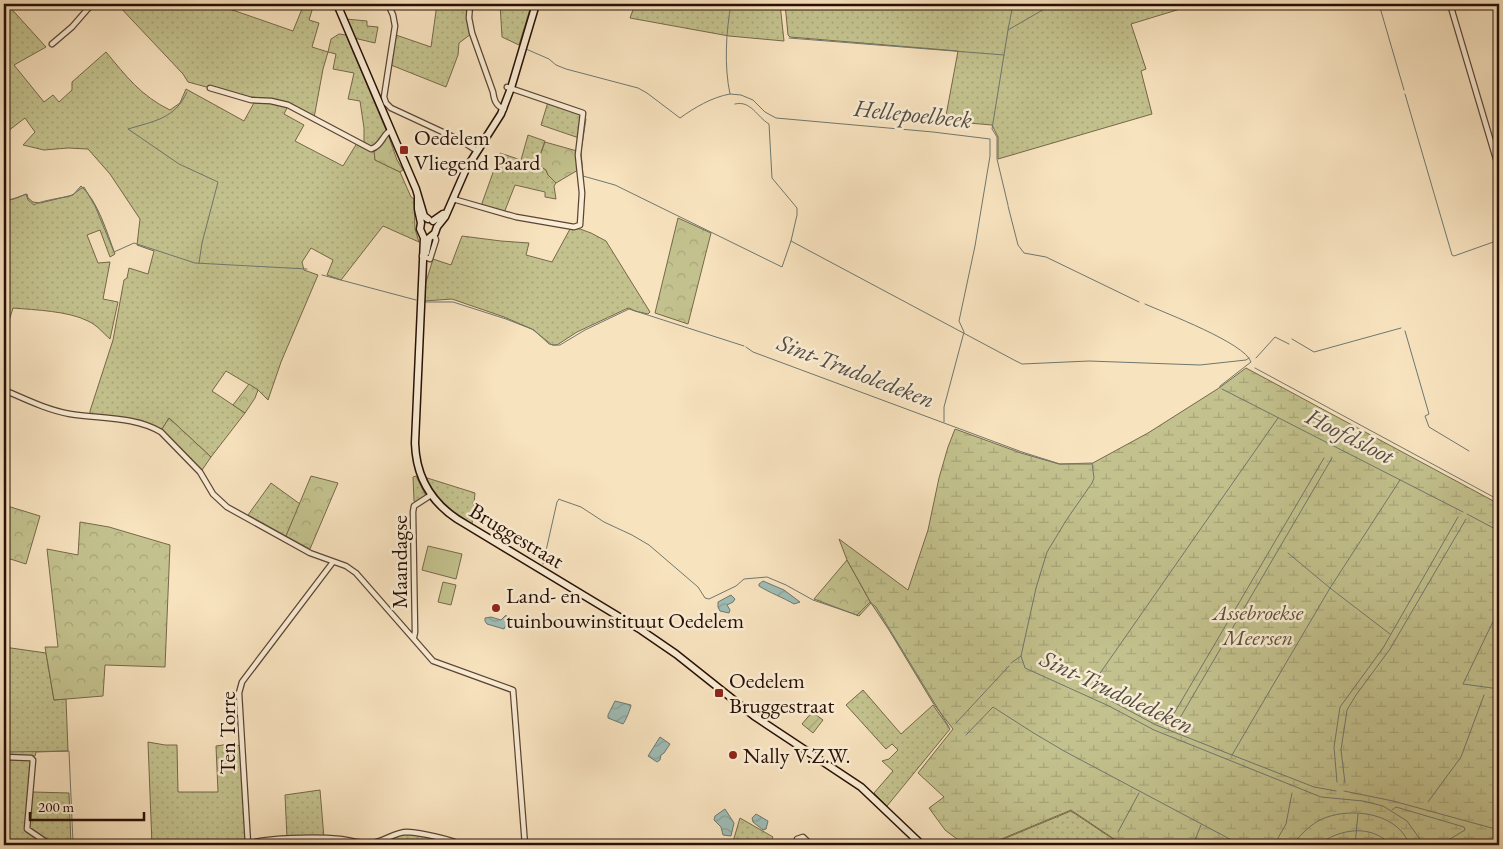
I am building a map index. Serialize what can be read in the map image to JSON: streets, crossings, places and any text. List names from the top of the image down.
{
  "streets": {
    "main road": ["Bruggestraat"],
    "street": ["Maandagse", "Ten Torre"]
  },
  "crossings": [
    ["Bruggestraat", "Maandagse"]
  ],
  "water": ["Hellepoelbeek", "Sint-Trudoledeken", "Hoofdsloot"],
  "parks": ["Assebroekse Meersen"],
  "places": {
    "transit": ["Oedelem Vliegend Paard", "Oedelem Bruggestraat"],
    "other": ["Land- en tuinbouwinstituut Oedelem", "Nally V.Z.W."]
  },
  "scale_bar": "200 m"
}
